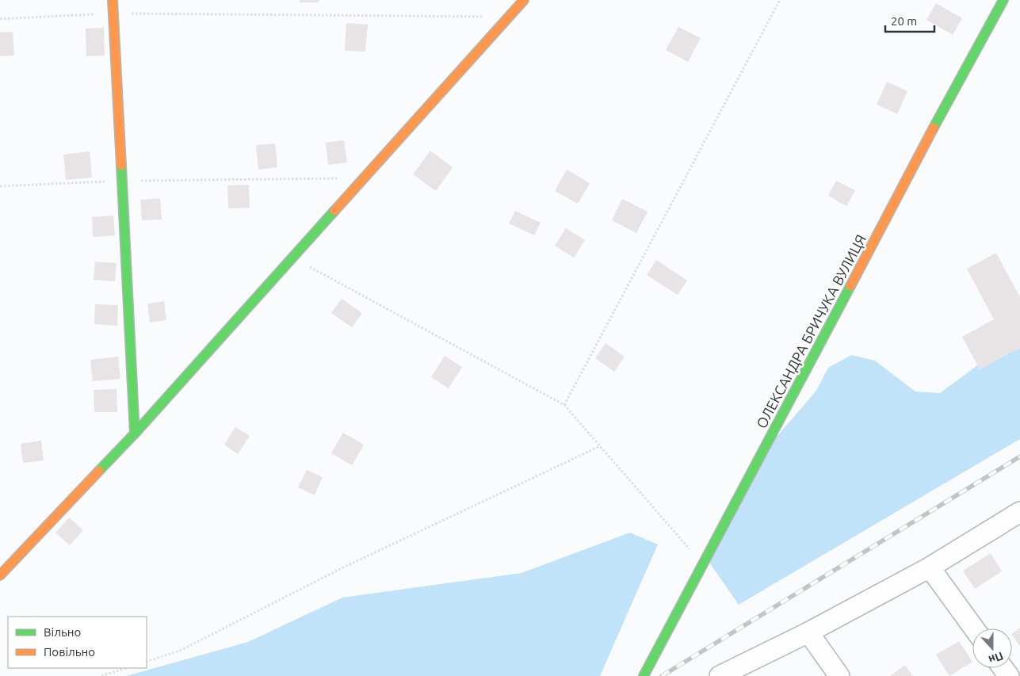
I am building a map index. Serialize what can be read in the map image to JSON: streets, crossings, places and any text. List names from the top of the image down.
{
  "streets": {
    "street": ["ОЛЕКСАНДРА БРИЧУКА ВУЛИЦЯ"]
  },
  "legend": ["Вільно", "Повільно"],
  "scale_bar": "20 m",
  "north": "bottom"
}
